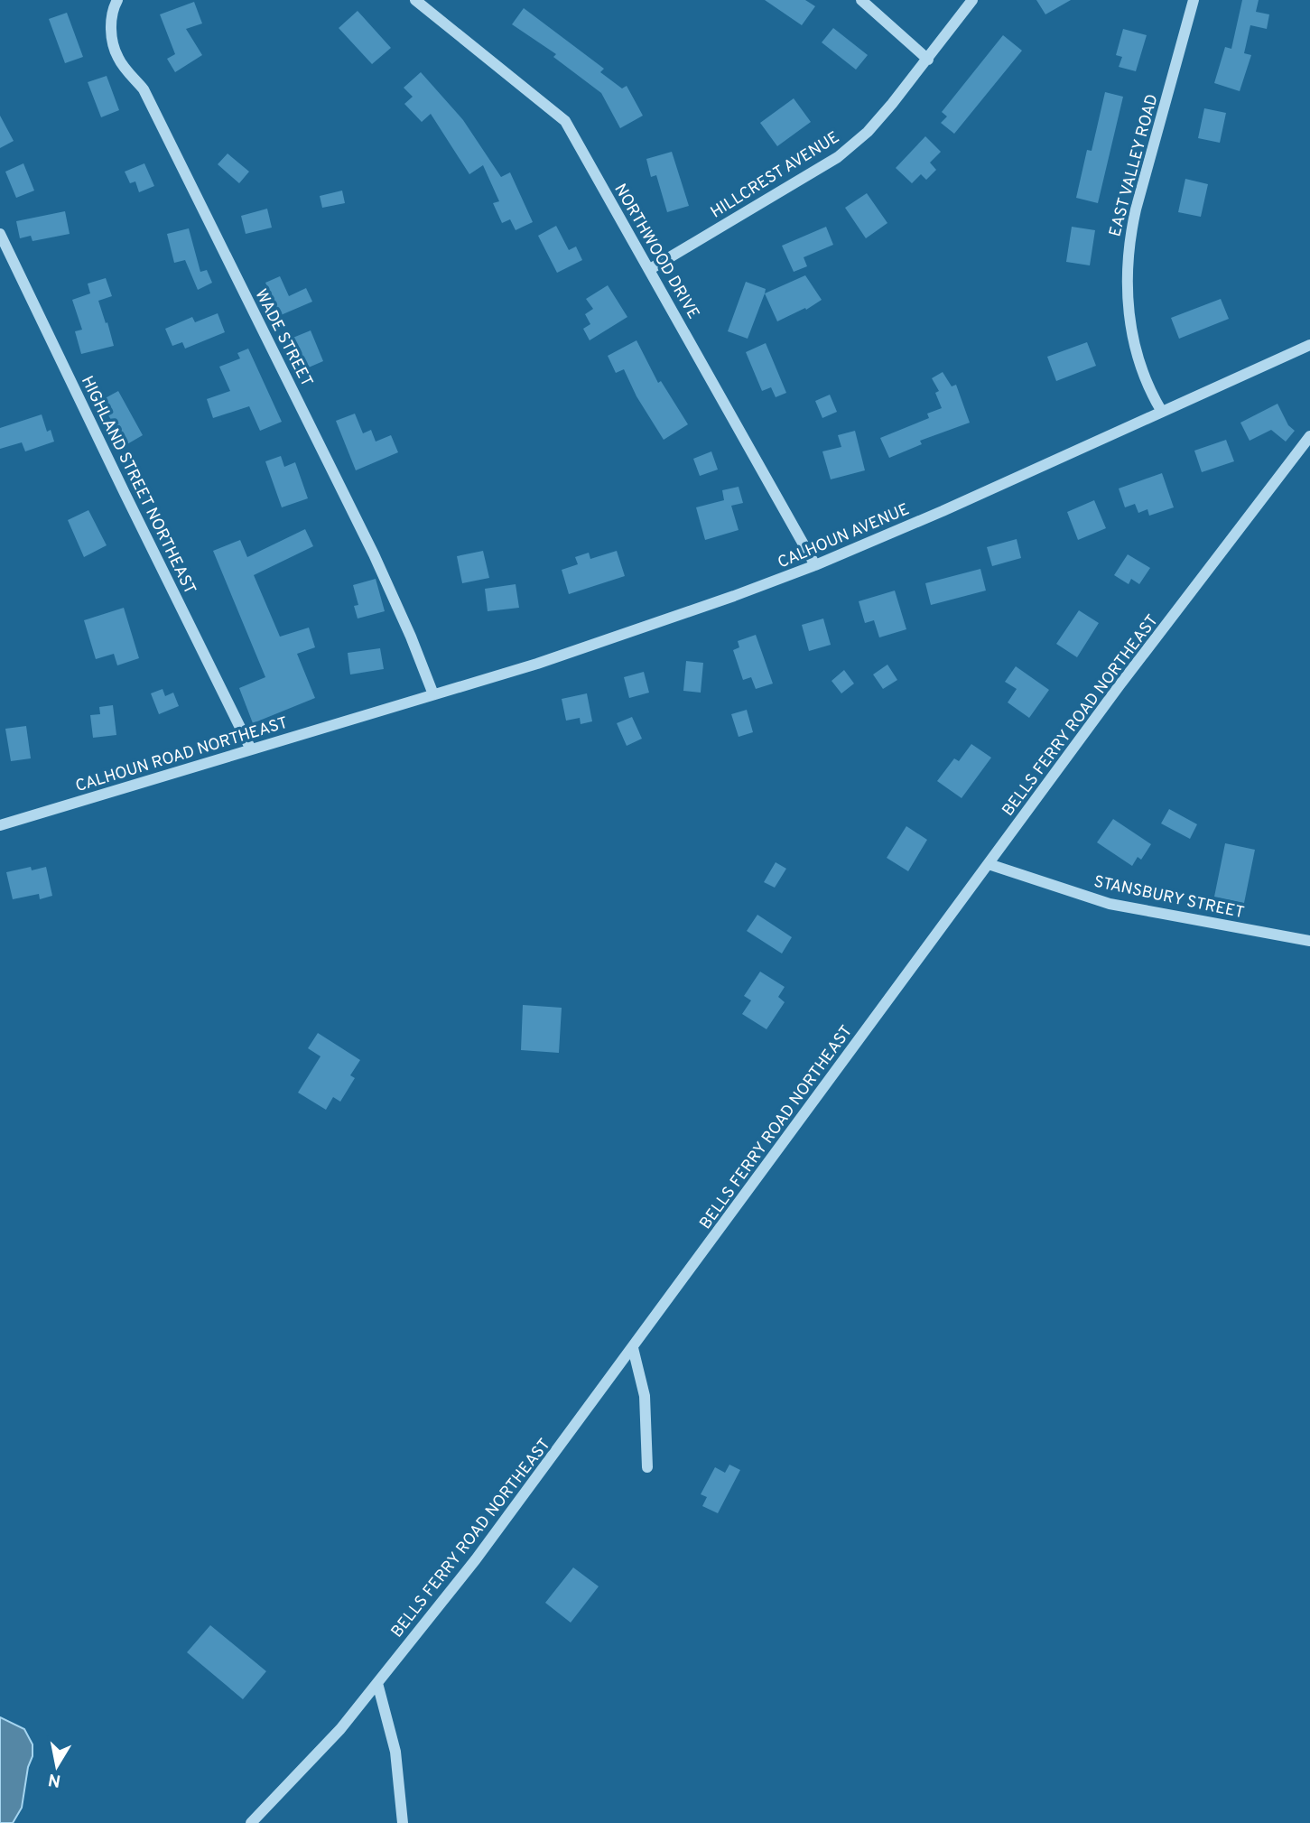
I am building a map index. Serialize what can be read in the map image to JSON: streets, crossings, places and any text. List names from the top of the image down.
{
  "streets": {
    "street": [
      "EAST VALLEY ROAD",
      "HILLCREST AVENUE",
      "NORTHWOOD DRIVE",
      "WADE STREET",
      "HIGHLAND STREET NORTHEAST",
      "CALHOUN AVENUE",
      "BELLS FERRY ROAD NORTHEAST",
      "CALHOUN ROAD NORTHEAST",
      "STANSBURY STREET"
    ]
  },
  "crossings": [
    ["EAST VALLEY ROAD", "CALHOUN AVENUE"],
    ["HILLCREST AVENUE", "NORTHWOOD DRIVE"],
    ["NORTHWOOD DRIVE", "CALHOUN AVENUE"],
    ["WADE STREET", "CALHOUN AVENUE"],
    ["HIGHLAND STREET NORTHEAST", "CALHOUN ROAD NORTHEAST"],
    ["CALHOUN AVENUE", "CALHOUN ROAD NORTHEAST"],
    ["BELLS FERRY ROAD NORTHEAST", "STANSBURY STREET"]
  ],
  "north": "bottom"
}
